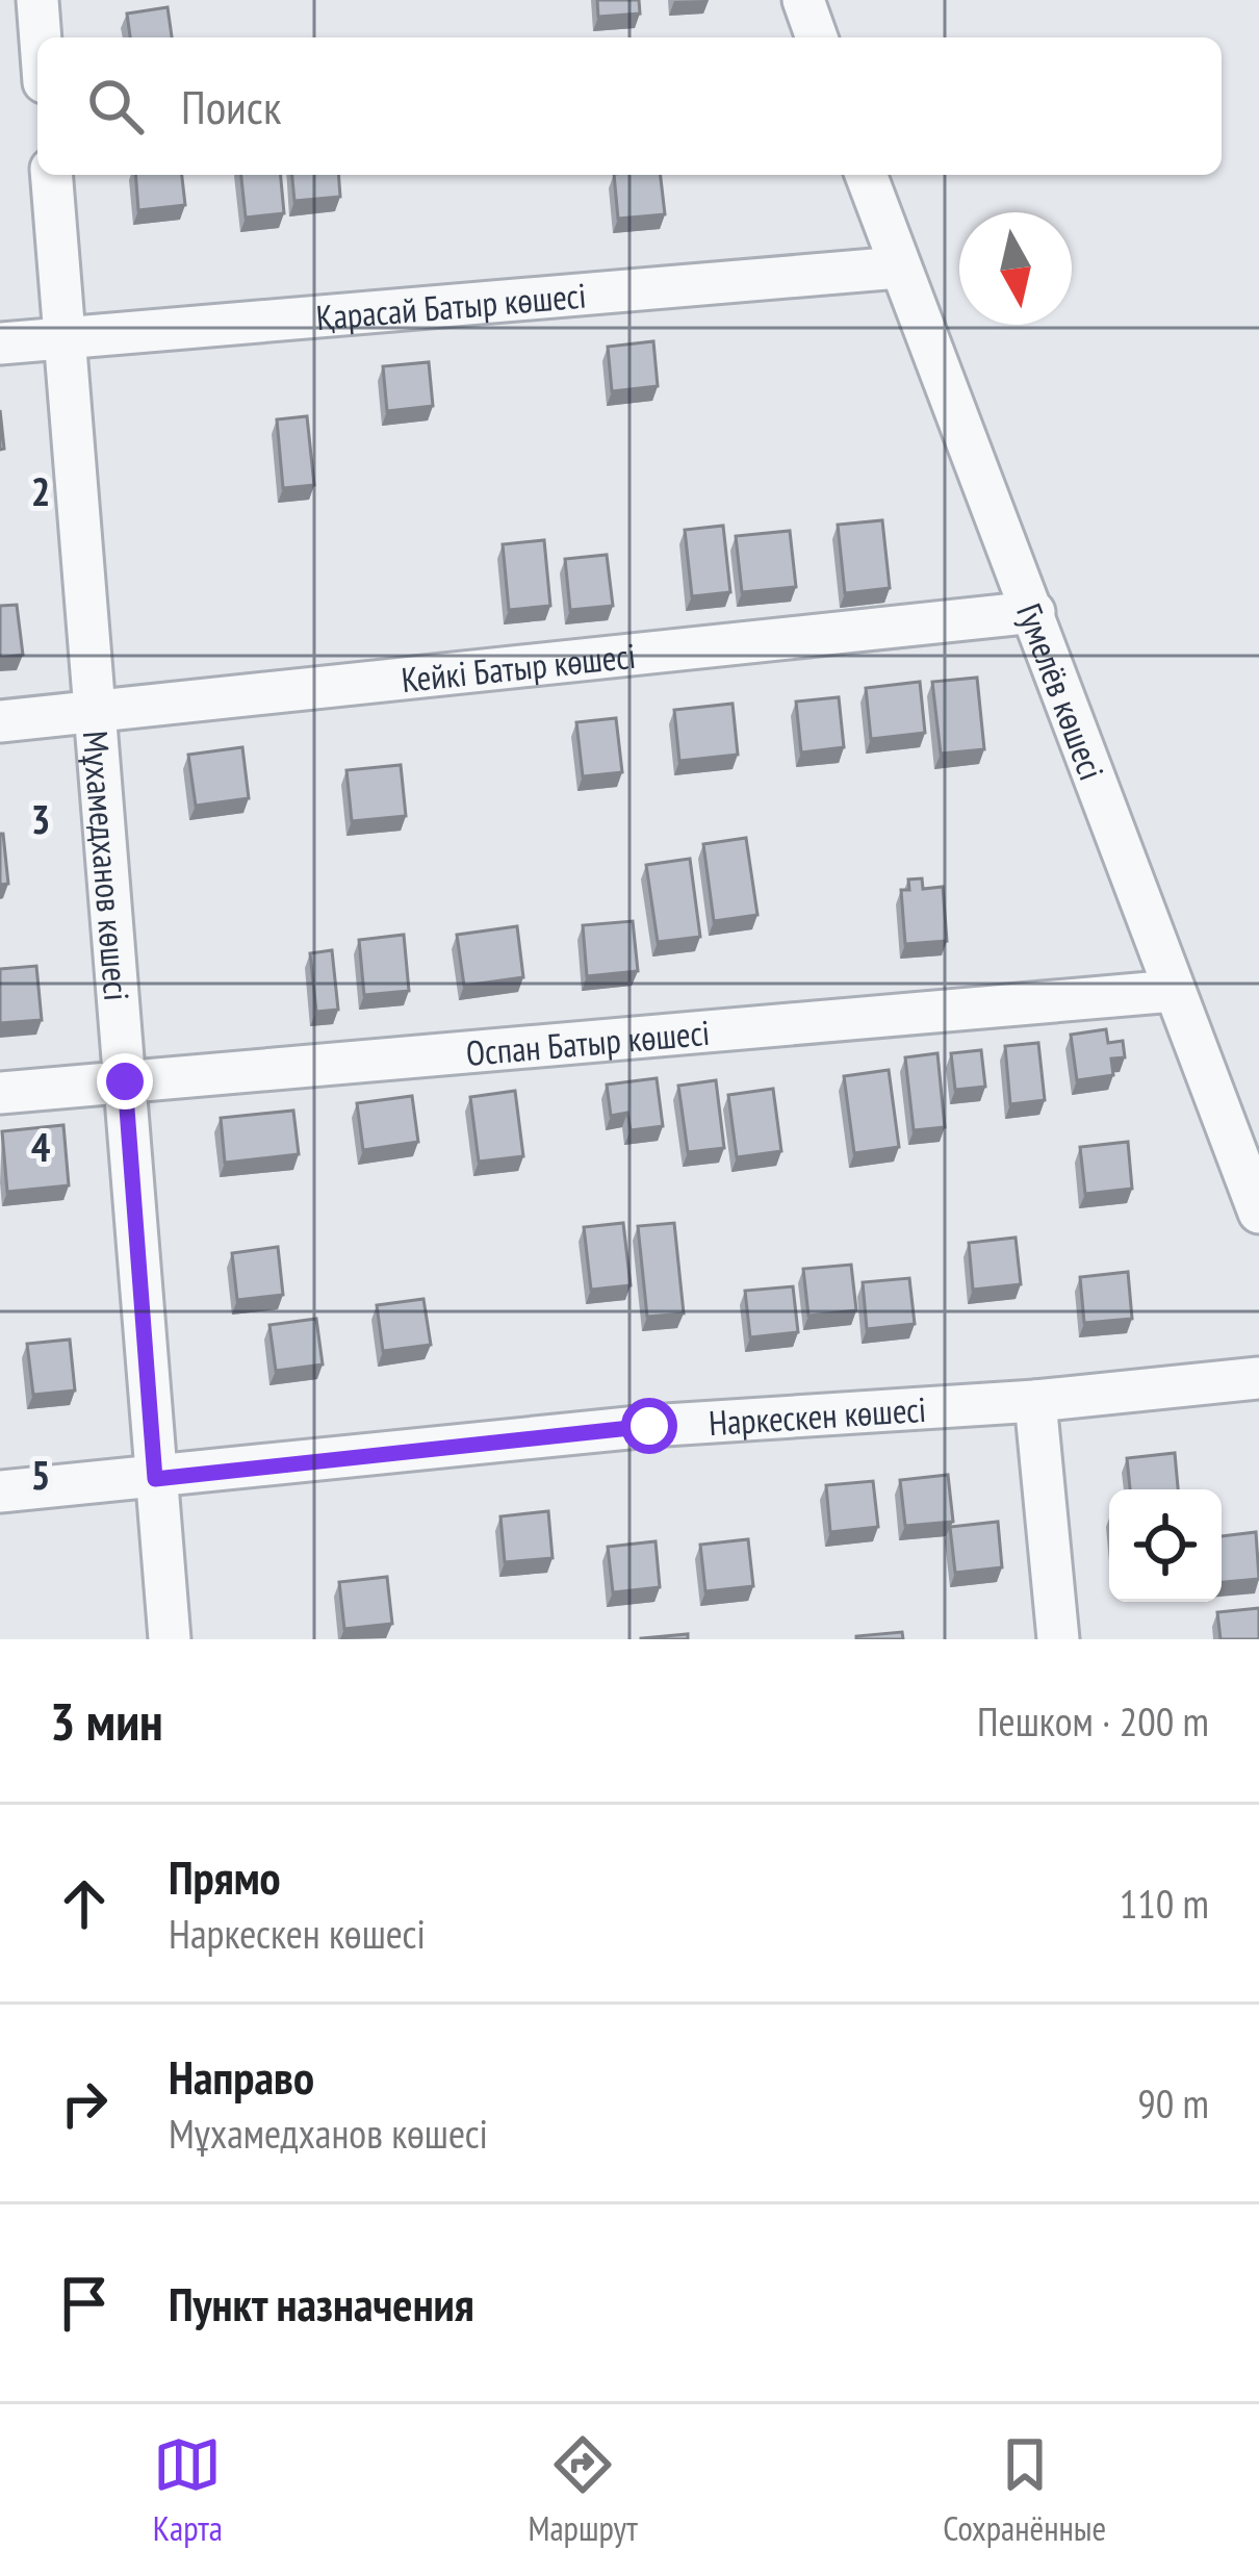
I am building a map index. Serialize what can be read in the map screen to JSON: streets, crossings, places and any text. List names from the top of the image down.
{
  "streets": {
    "street": [
      "Қарасай Батыр көшесі",
      "Кейкі Батыр көшесі",
      "Гумелёв көшесі",
      "Мұхамедханов көшесі",
      "Оспан Батыр көшесі",
      "Наркескен көшесі"
    ]
  },
  "crossings": [
    ["Қарасай Батыр көшесі", "Гумелёв көшесі"],
    ["Қарасай Батыр көшесі", "Мұхамедханов көшесі"],
    ["Кейкі Батыр көшесі", "Гумелёв көшесі"],
    ["Кейкі Батыр көшесі", "Мұхамедханов көшесі"],
    ["Гумелёв көшесі", "Оспан Батыр көшесі"],
    ["Мұхамедханов көшесі", "Оспан Батыр көшесі"],
    ["Мұхамедханов көшесі", "Наркескен көшесі"]
  ],
  "north": "bottom",
  "page": {
    "search": "Поиск",
    "heading": ["3 мин", "Пешком · 200 m"],
    "list": [
      ["Прямо", "Наркескен көшесі", "110 m"],
      ["Направо", "Мұхамедханов көшесі", "90 m"],
      "Пункт назначения"
    ],
    "nav": ["Карта", "Маршрут", "Сохранённые"]
  },
  "grid": {
    "rows": [
      "2",
      "3",
      "4",
      "5"
    ]
  }
}
